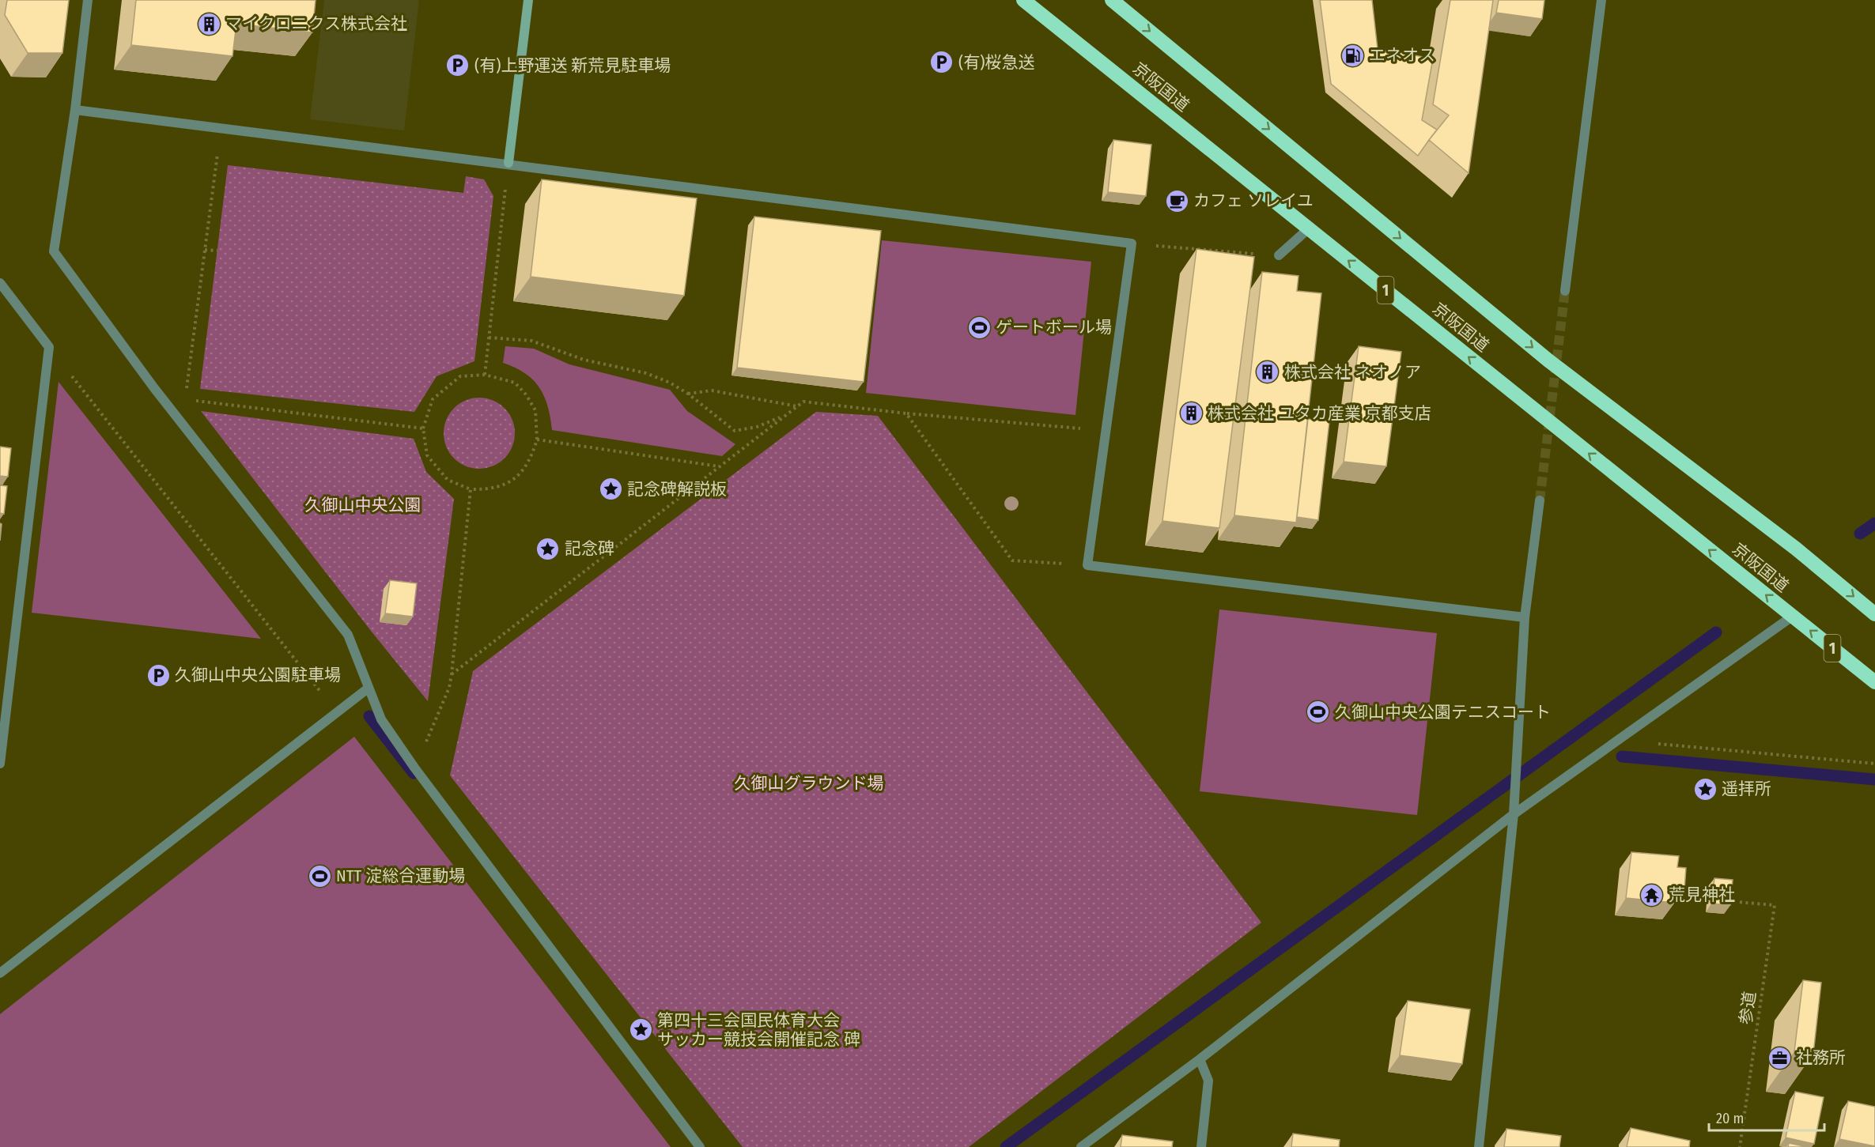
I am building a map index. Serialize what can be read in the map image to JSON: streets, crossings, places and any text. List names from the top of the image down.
{
  "streets": {
    "highway": ["京阪国道", "1"],
    "path": ["参道"]
  },
  "parks": ["久御山中央公園", "久御山グラウンド場"],
  "places": {
    "building": ["マイクロニクス株式会社", "株式会社 ネオノア", "株式会社 ユタカ産業 京都支店"],
    "fuel station": ["エネオス"],
    "parking": ["(有)桜急送", "(有)上野運送 新荒見駐車場", "久御山中央公園駐車場"],
    "cafe": ["カフェ ソレイユ"],
    "sports": ["ゲートボール場", "久御山中央公園テニスコート", "NTT 淀総合運動場"],
    "place": [
      "記念碑解説板",
      "記念碑",
      "遥拝所",
      "第四十三会国民体育大会 サッカー競技会開催記念 碑"
    ],
    "temple": ["荒見神社"],
    "office": ["社務所"]
  },
  "scale_bar": "20 m"
}
